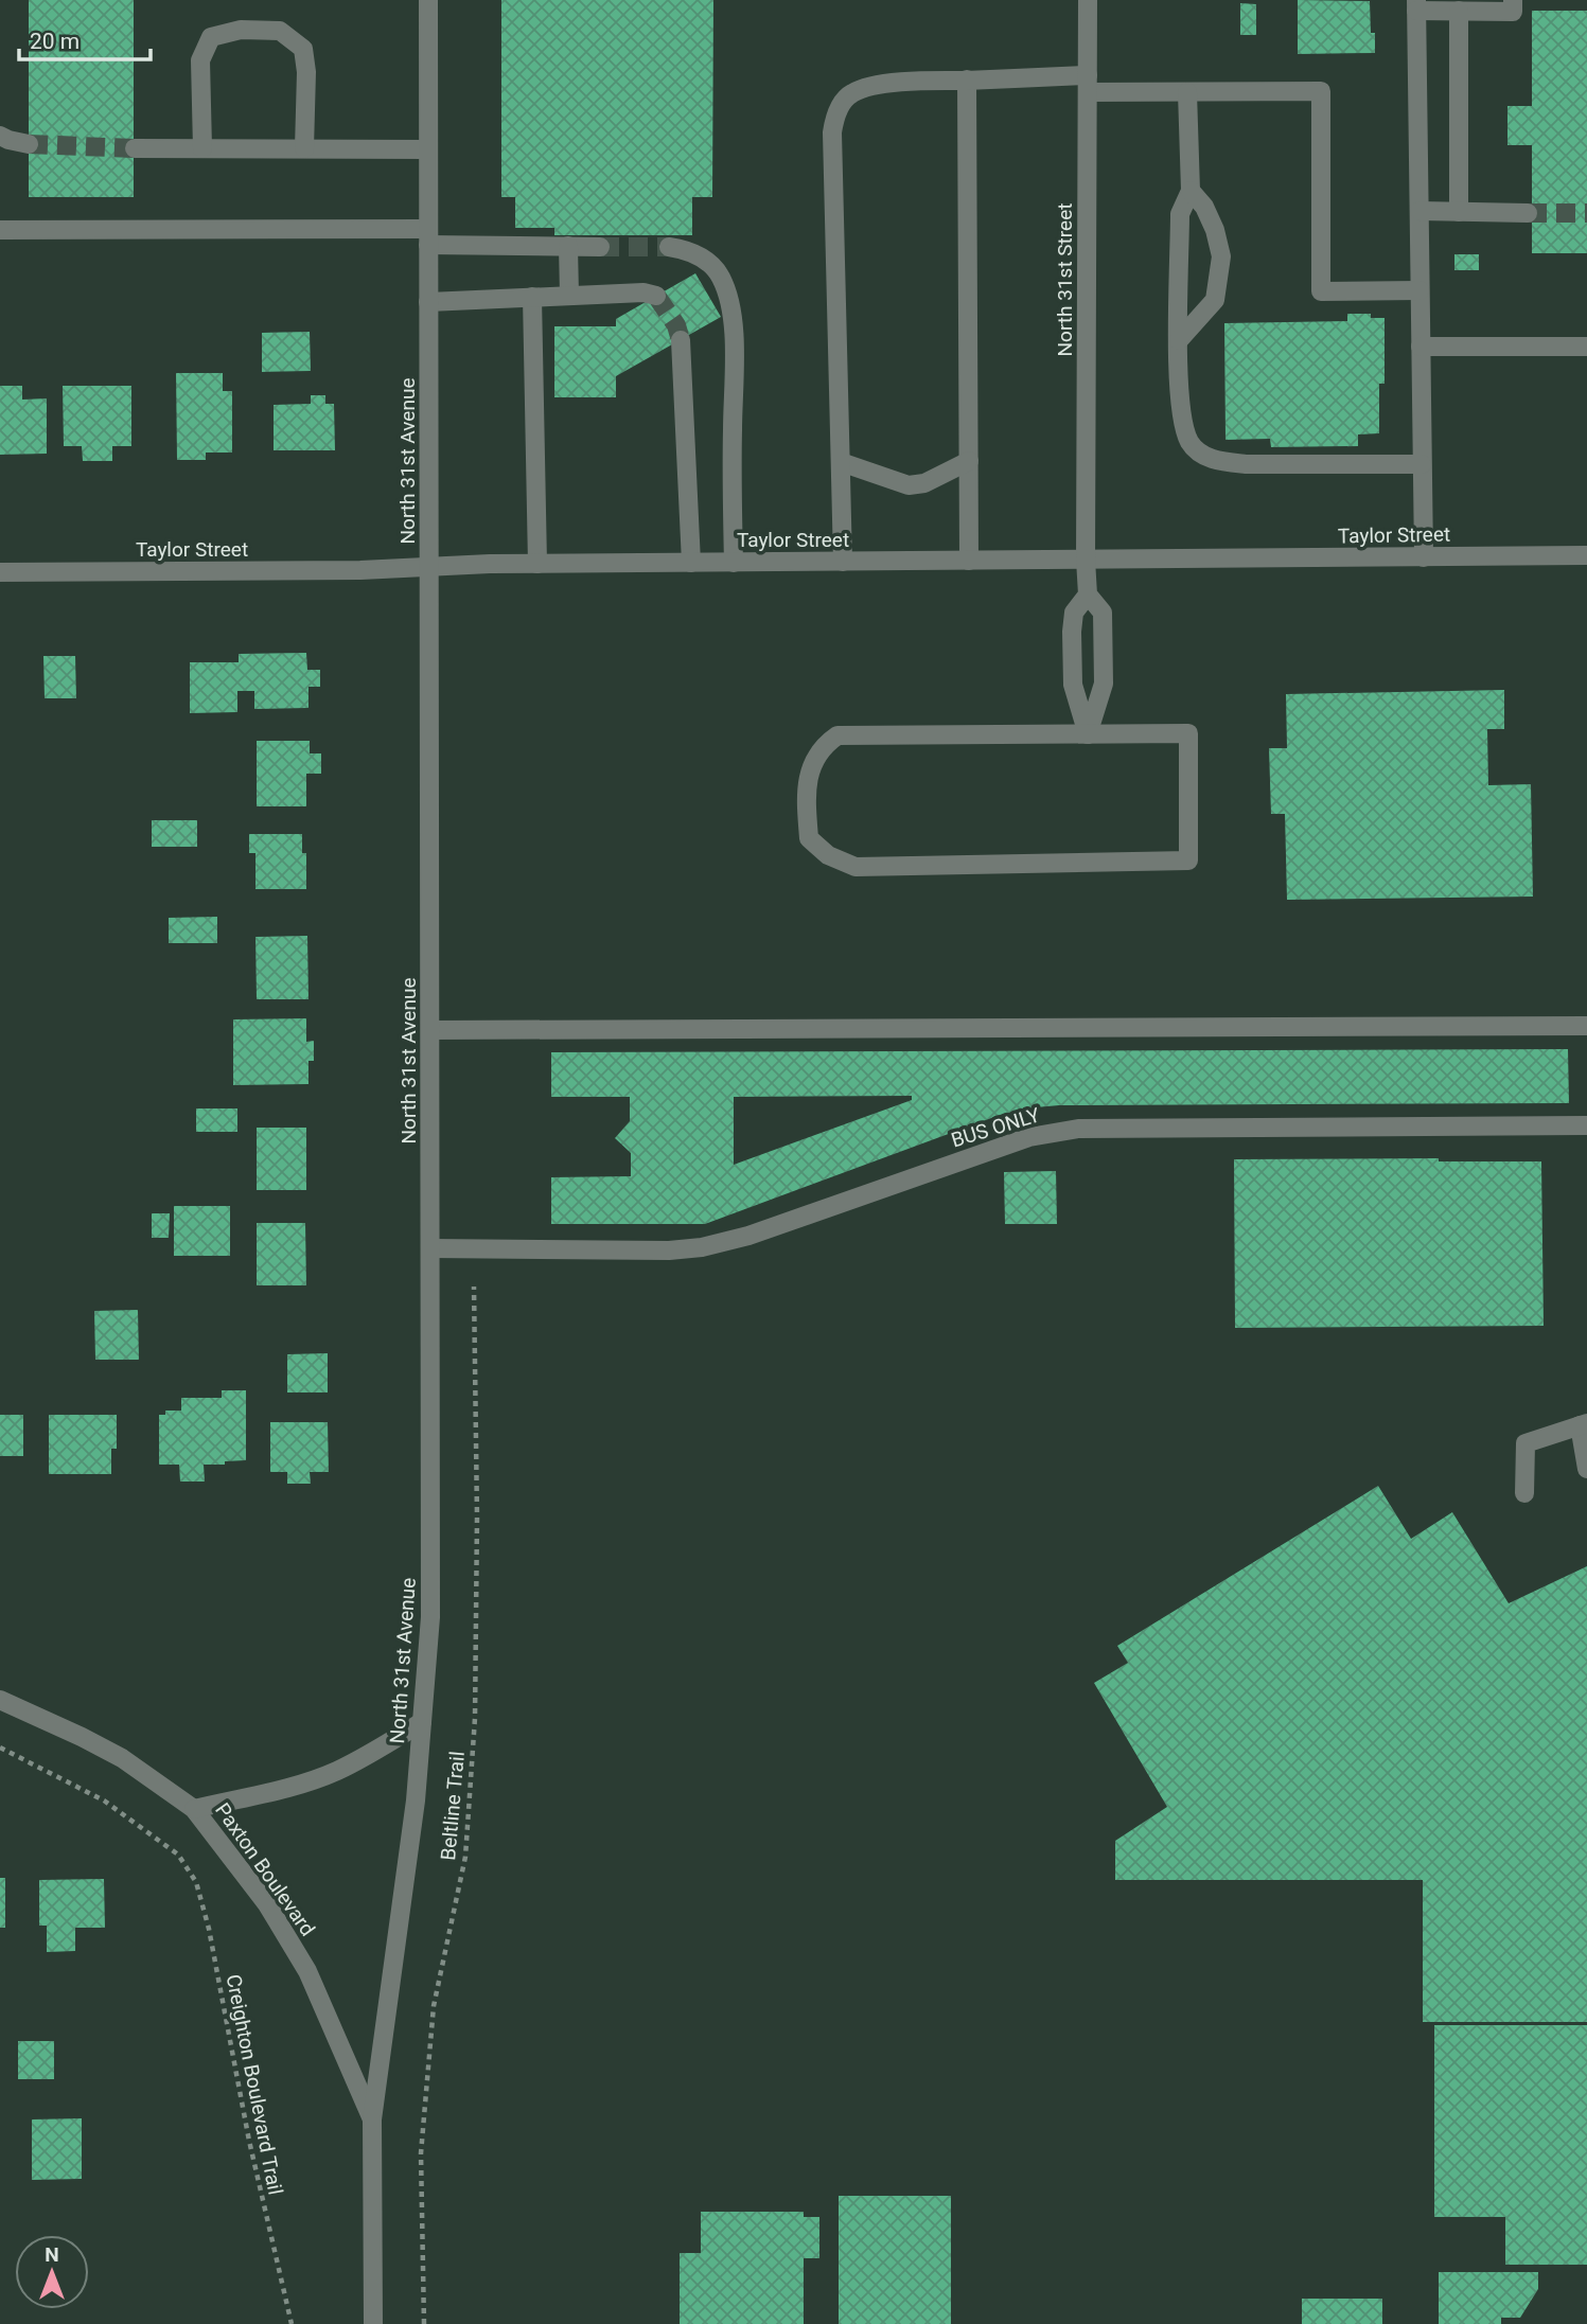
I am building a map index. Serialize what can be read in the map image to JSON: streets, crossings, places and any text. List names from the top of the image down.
{
  "streets": {
    "street": [
      "North 31st Street",
      "North 31st Avenue",
      "Taylor Street",
      "BUS ONLY",
      "Paxton Boulevard"
    ],
    "path": ["Beltline Trail", "Creighton Boulevard Trail"]
  },
  "crossings": [
    ["North 31st Street", "Taylor Street"],
    ["North 31st Avenue", "Taylor Street"],
    ["North 31st Avenue", "BUS ONLY"],
    ["North 31st Avenue", "Paxton Boulevard"]
  ],
  "scale_bar": "20 m",
  "north": "top"
}
